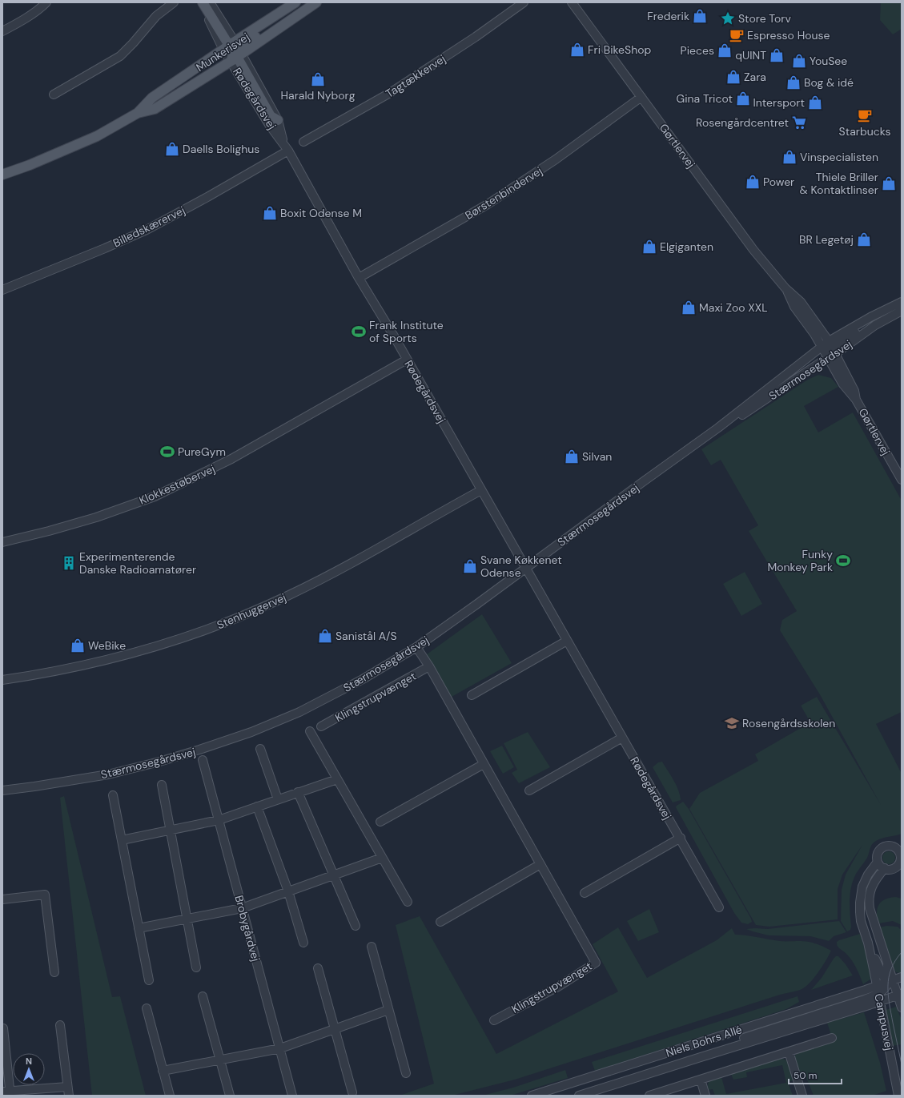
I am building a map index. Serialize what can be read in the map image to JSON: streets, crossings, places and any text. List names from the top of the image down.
{
  "streets": {
    "main road": ["Munkerisvej"],
    "street": [
      "Tagtækkervej",
      "Rødegårdsvej",
      "Gørtlervej",
      "Børstenbindervej",
      "Billedskærervej",
      "Stærmosegårdsvej",
      "Klokkestøbervej",
      "Stenhuggervej",
      "Klingstrupvænget",
      "Brobygårdvej",
      "Campusvej",
      "Niels Bohrs Allé"
    ]
  },
  "crossings": [
    ["Munkerisvej", "Rødegårdsvej"],
    ["Rødegårdsvej", "Børstenbindervej"],
    ["Rødegårdsvej", "Billedskærervej"],
    ["Rødegårdsvej", "Stærmosegårdsvej"],
    ["Rødegårdsvej", "Klokkestøbervej"],
    ["Rødegårdsvej", "Stenhuggervej"],
    ["Gørtlervej", "Børstenbindervej"],
    ["Gørtlervej", "Stærmosegårdsvej"],
    ["Stærmosegårdsvej", "Klingstrupvænget"],
    ["Campusvej", "Niels Bohrs Allé"]
  ],
  "places": {
    "shop": [
      "Frederik",
      "Fri BikeShop",
      "Pieces",
      "qUINT",
      "YouSee",
      "Zara",
      "Harald Nyborg",
      "Bog & idé",
      "Gina Tricot",
      "Intersport",
      "Daells Bolighus",
      "Vinspecialisten",
      "Power",
      "Thiele Briller & Kontaktlinser",
      "Boxit Odense M",
      "BR Legetøj",
      "Elgiganten",
      "Maxi Zoo XXL",
      "Silvan",
      "Svane Køkkenet Odense",
      "Sanistål A/S",
      "WeBike"
    ],
    "place": ["Store Torv"],
    "cafe": ["Espresso House", "Starbucks"],
    "supermarket": ["Rosengårdcentret"],
    "sports": ["Frank Institute of Sports", "PureGym", "Funky Monkey Park"],
    "building": ["Experimenterende Danske Radioamatører"],
    "school or university": ["Rosengårdsskolen"]
  },
  "scale_bar": "50 m",
  "north": "top"
}
